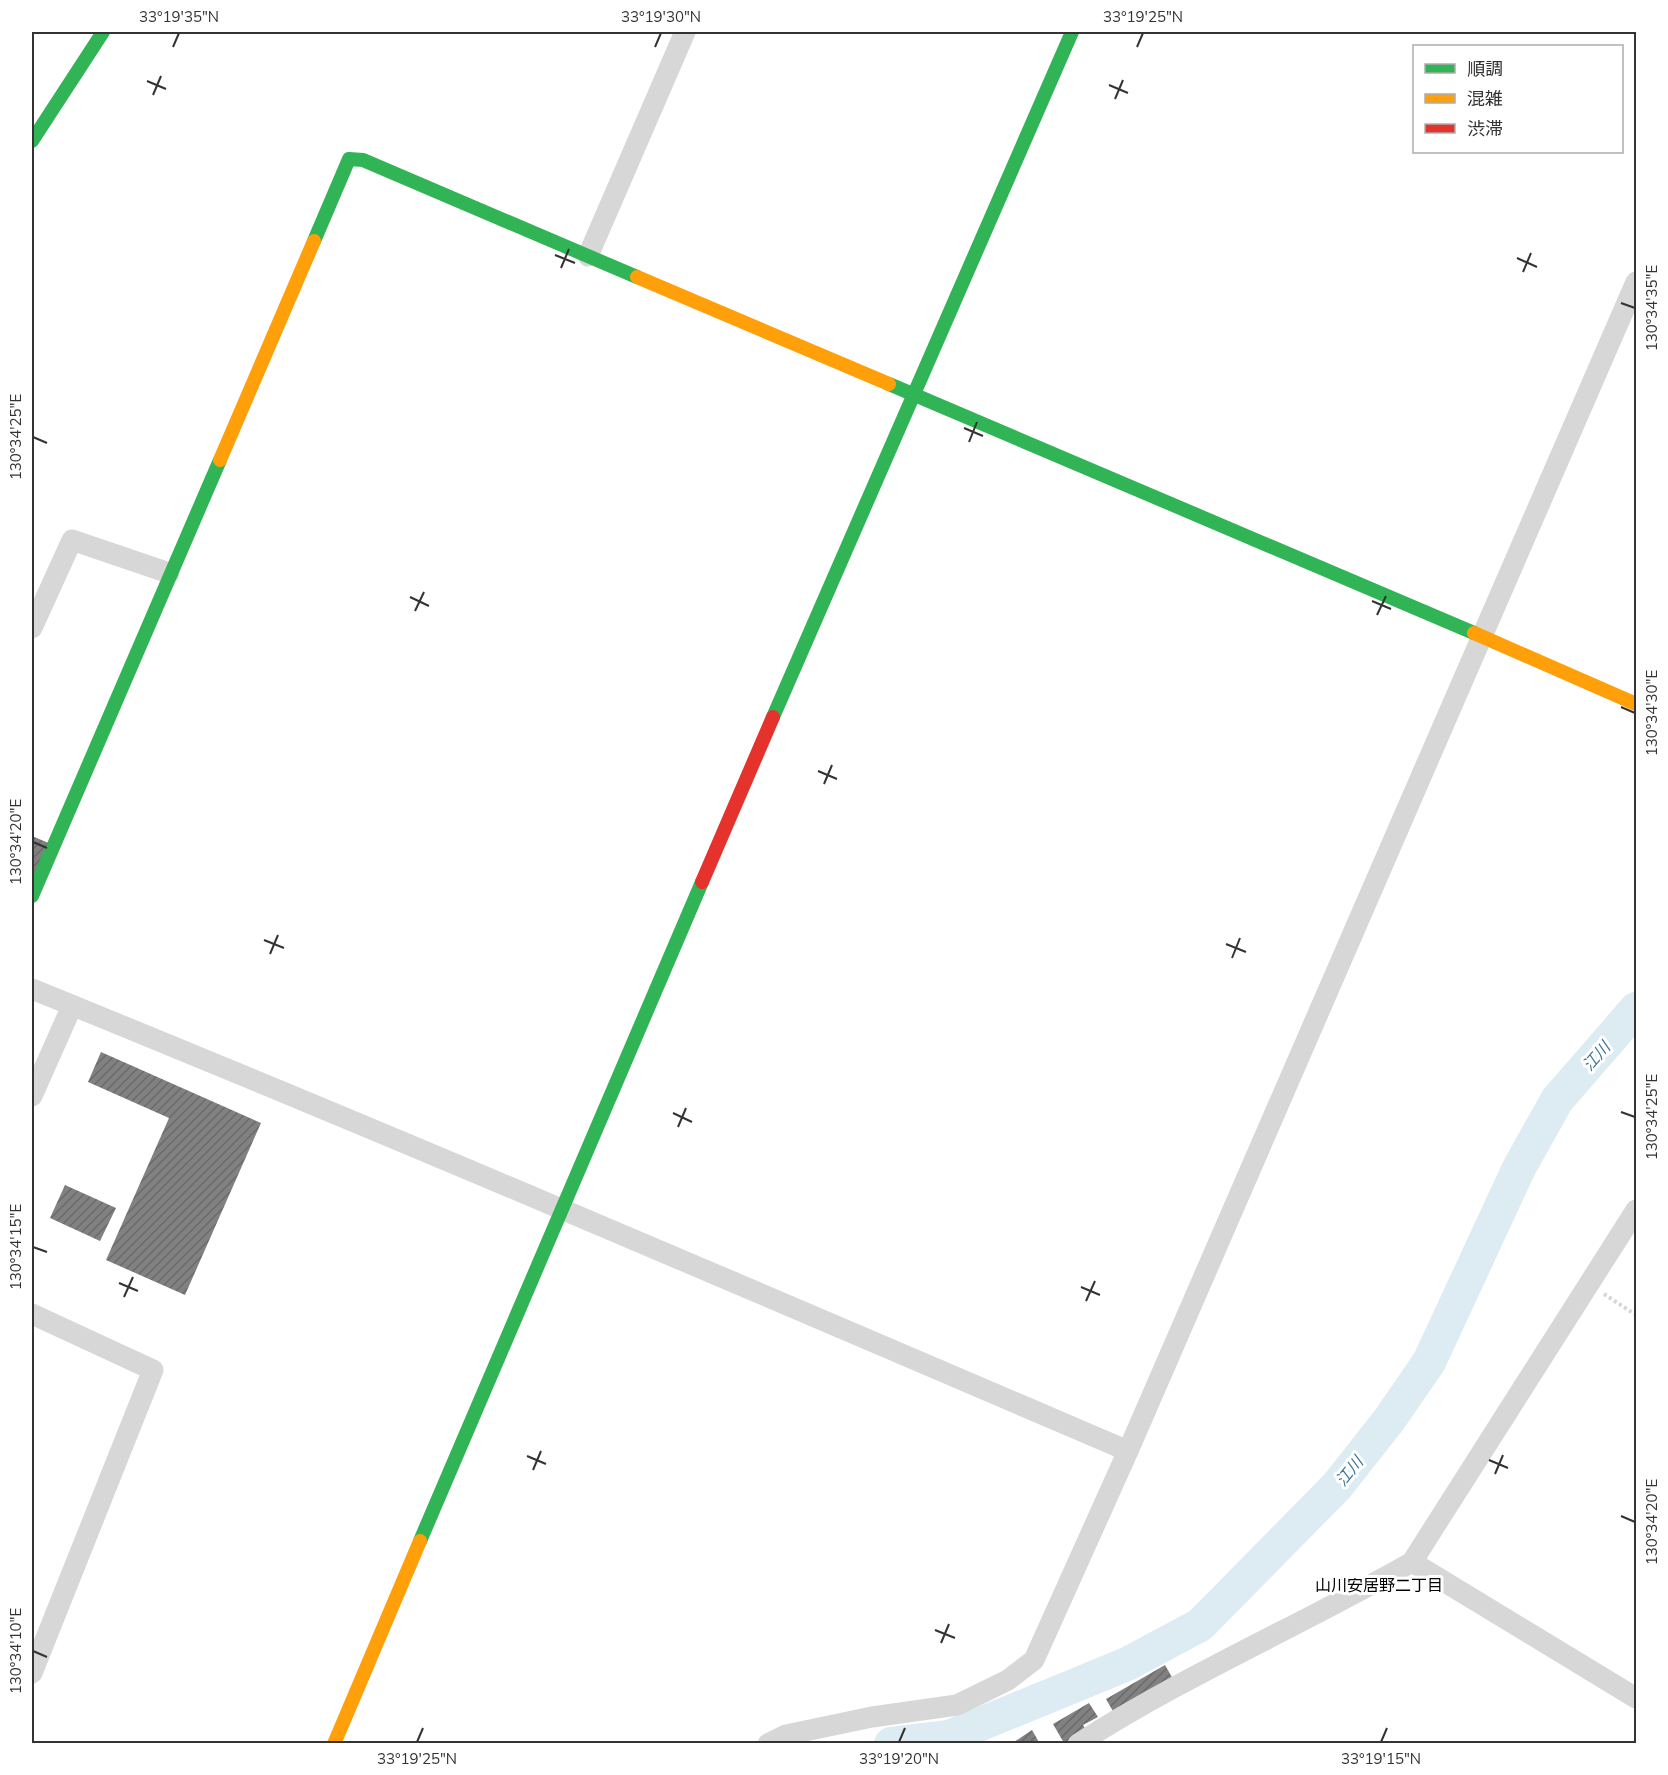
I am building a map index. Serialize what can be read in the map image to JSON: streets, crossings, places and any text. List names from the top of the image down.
{
  "districts": ["山川安居野二丁目"],
  "water": ["江川"],
  "legend": ["順調", "混雑", "渋滞"],
  "coordinates": [
    "33°19'35\"N",
    "33°19'30\"N",
    "33°19'25\"N",
    "130°34'35\"E",
    "130°34'25\"E",
    "130°34'30\"E",
    "130°34'20\"E",
    "130°34'15\"E",
    "130°34'10\"E",
    "33°19'20\"N",
    "33°19'15\"N"
  ]
}
